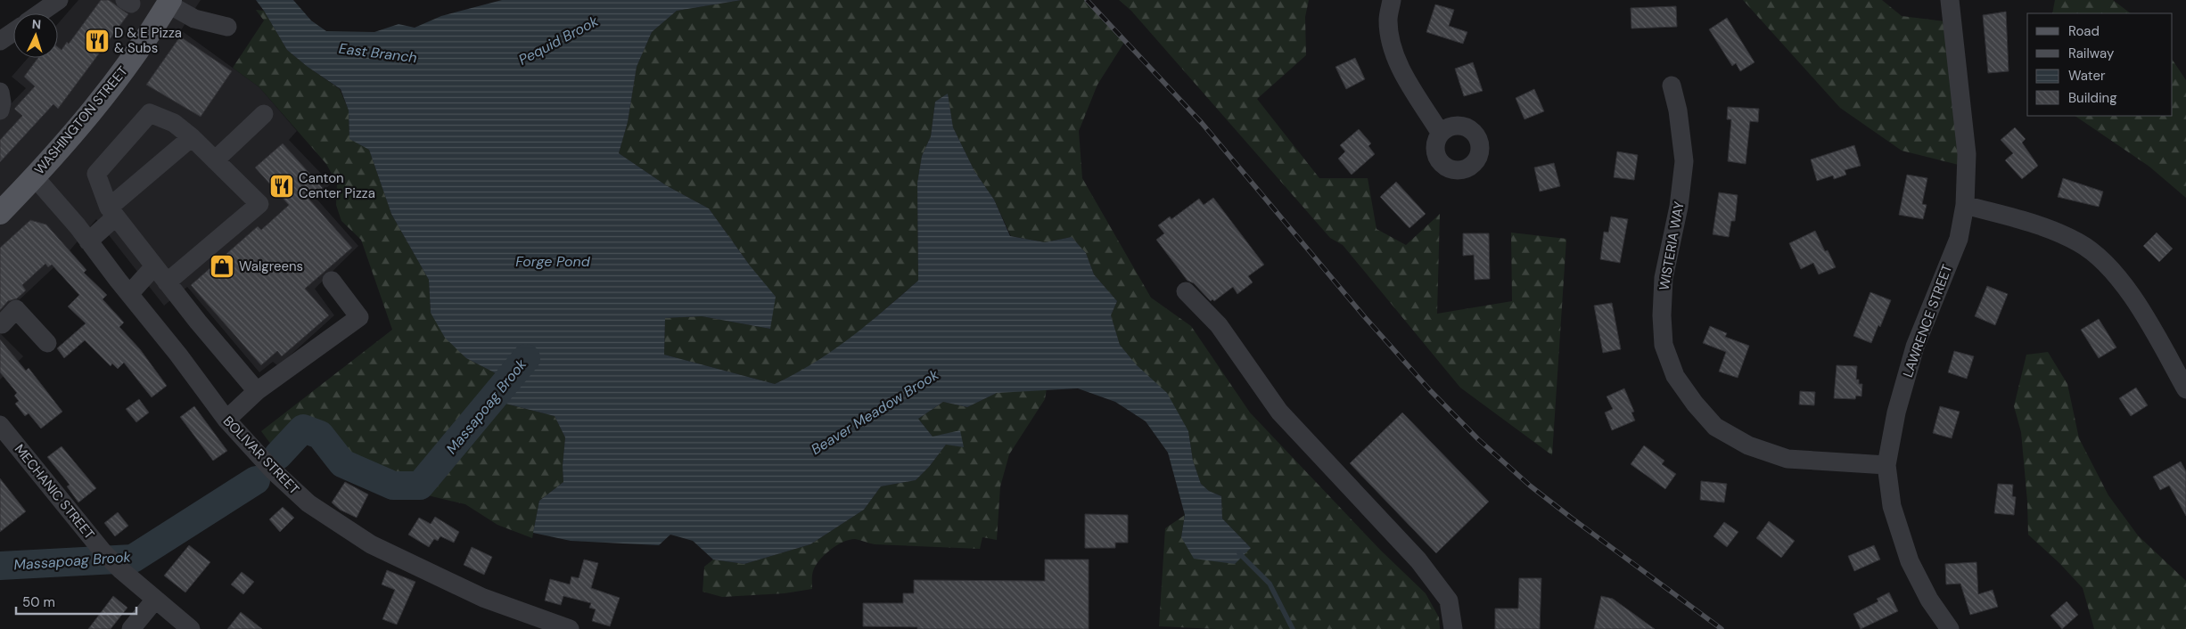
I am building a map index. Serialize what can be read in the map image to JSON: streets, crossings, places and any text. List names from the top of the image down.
{
  "streets": {
    "main road": ["WASHINGTON STREET"],
    "street": [
      "WISTERIA WAY",
      "LAWRENCE STREET",
      "BOLIVAR STREET",
      "MECHANIC STREET"
    ]
  },
  "crossings": [
    ["WASHINGTON STREET", "BOLIVAR STREET"],
    ["WISTERIA WAY", "LAWRENCE STREET"]
  ],
  "water": [
    "Pequid Brook",
    "East Branch",
    "Forge Pond",
    "Massapoag Brook",
    "Beaver Meadow Brook"
  ],
  "places": {
    "restaurant": ["D & E Pizza & Subs", "Canton Center Pizza"],
    "shop": ["Walgreens"]
  },
  "legend": [
    "Road",
    "Railway",
    "Water",
    "Building"
  ],
  "scale_bar": "50 m",
  "north": "top"
}
